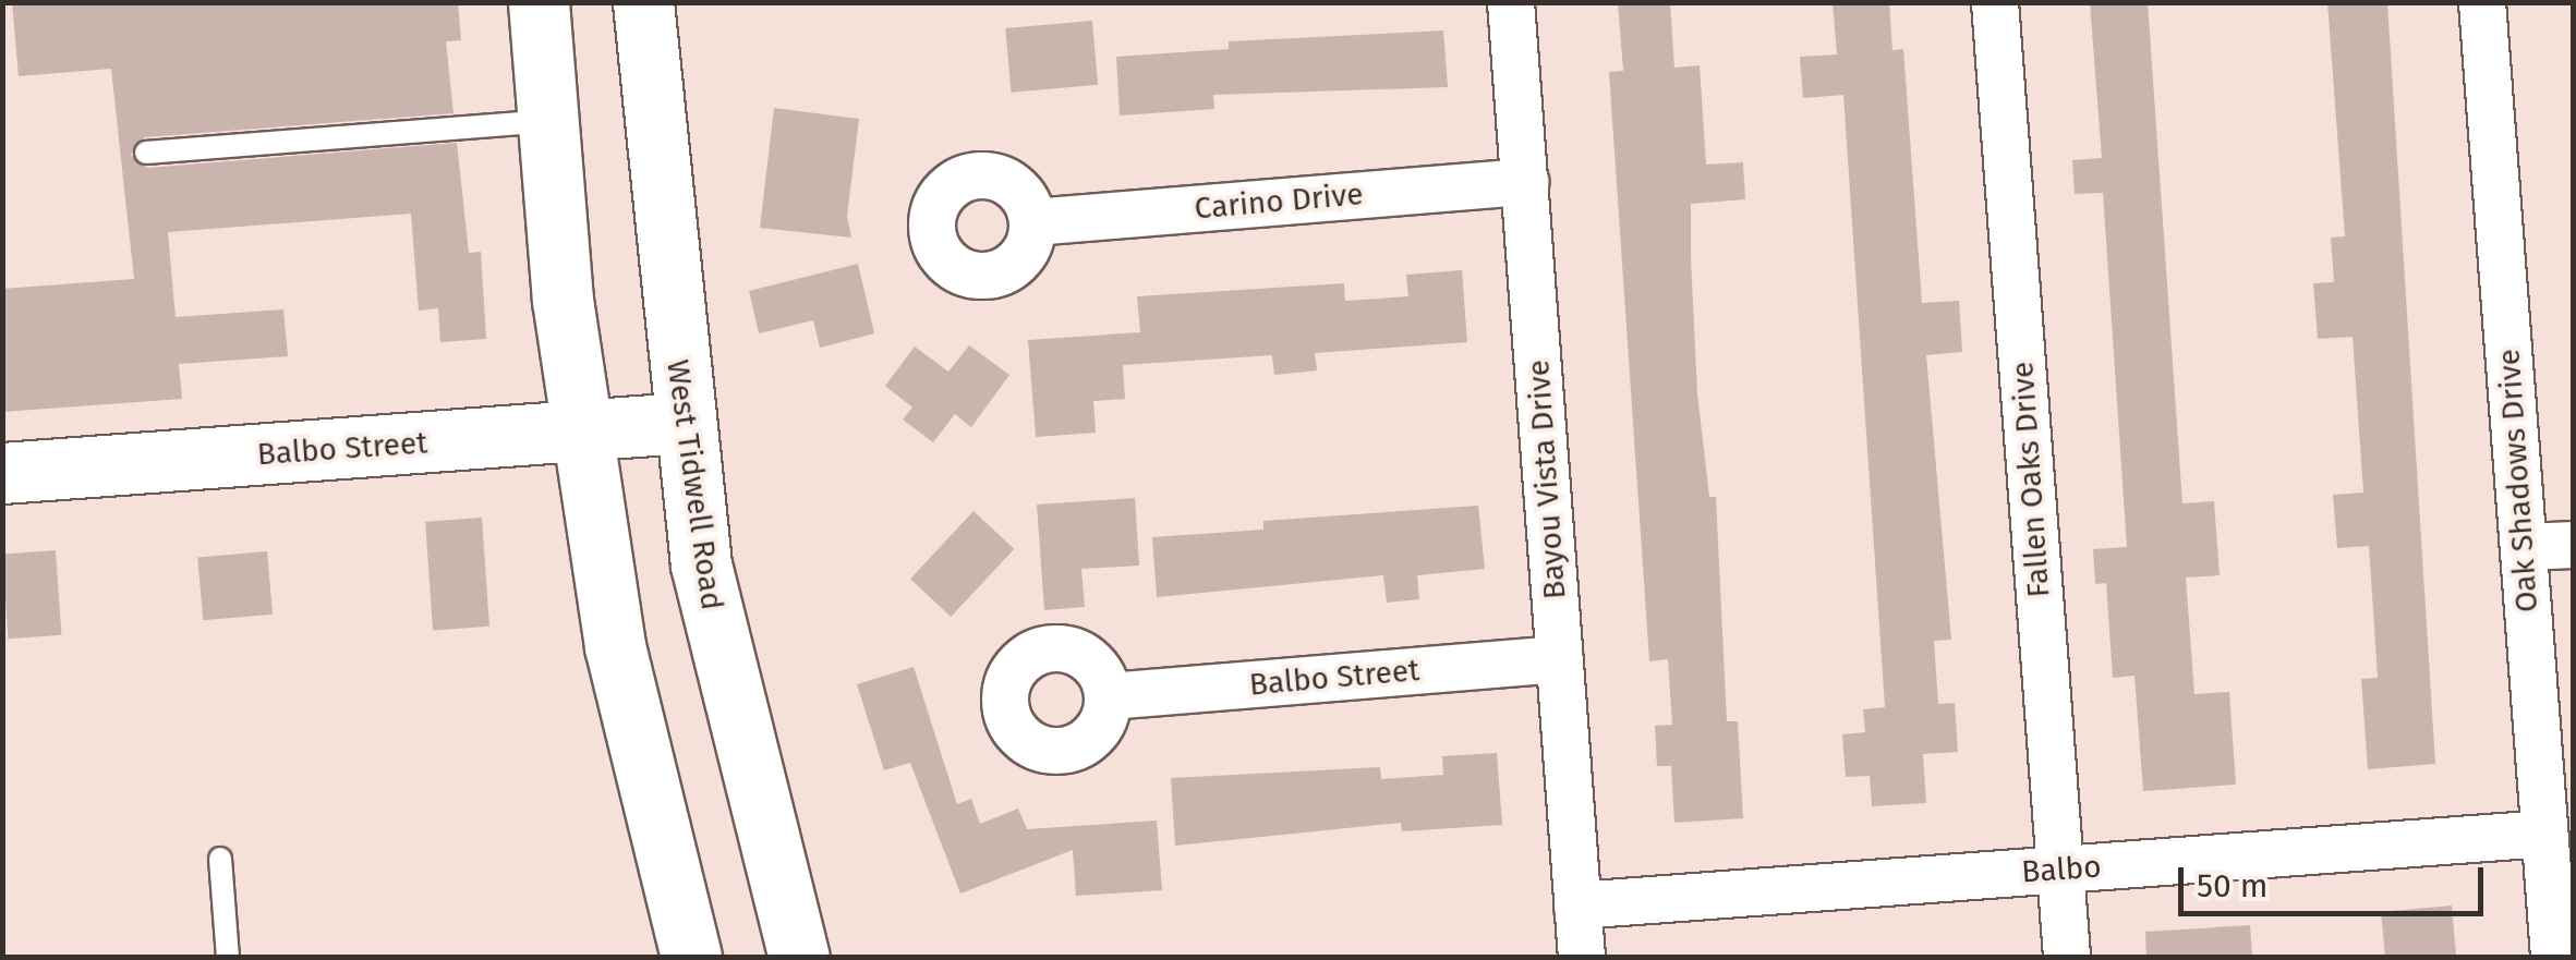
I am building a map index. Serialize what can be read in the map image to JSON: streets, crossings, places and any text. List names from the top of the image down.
{
  "streets": {
    "main road": ["Balbo Street", "West Tidwell Road"],
    "street": [
      "Carino Drive",
      "Bayou Vista Drive",
      "Fallen Oaks Drive",
      "Oak Shadows Drive",
      "Balbo"
    ]
  },
  "crossings": [
    ["Carino Drive", "Bayou Vista Drive"],
    ["Balbo Street", "Bayou Vista Drive"],
    ["Balbo Street", "West Tidwell Road"],
    ["Bayou Vista Drive", "Balbo"],
    ["Fallen Oaks Drive", "Balbo"],
    ["Oak Shadows Drive", "Balbo"]
  ],
  "scale_bar": "50 m"
}
